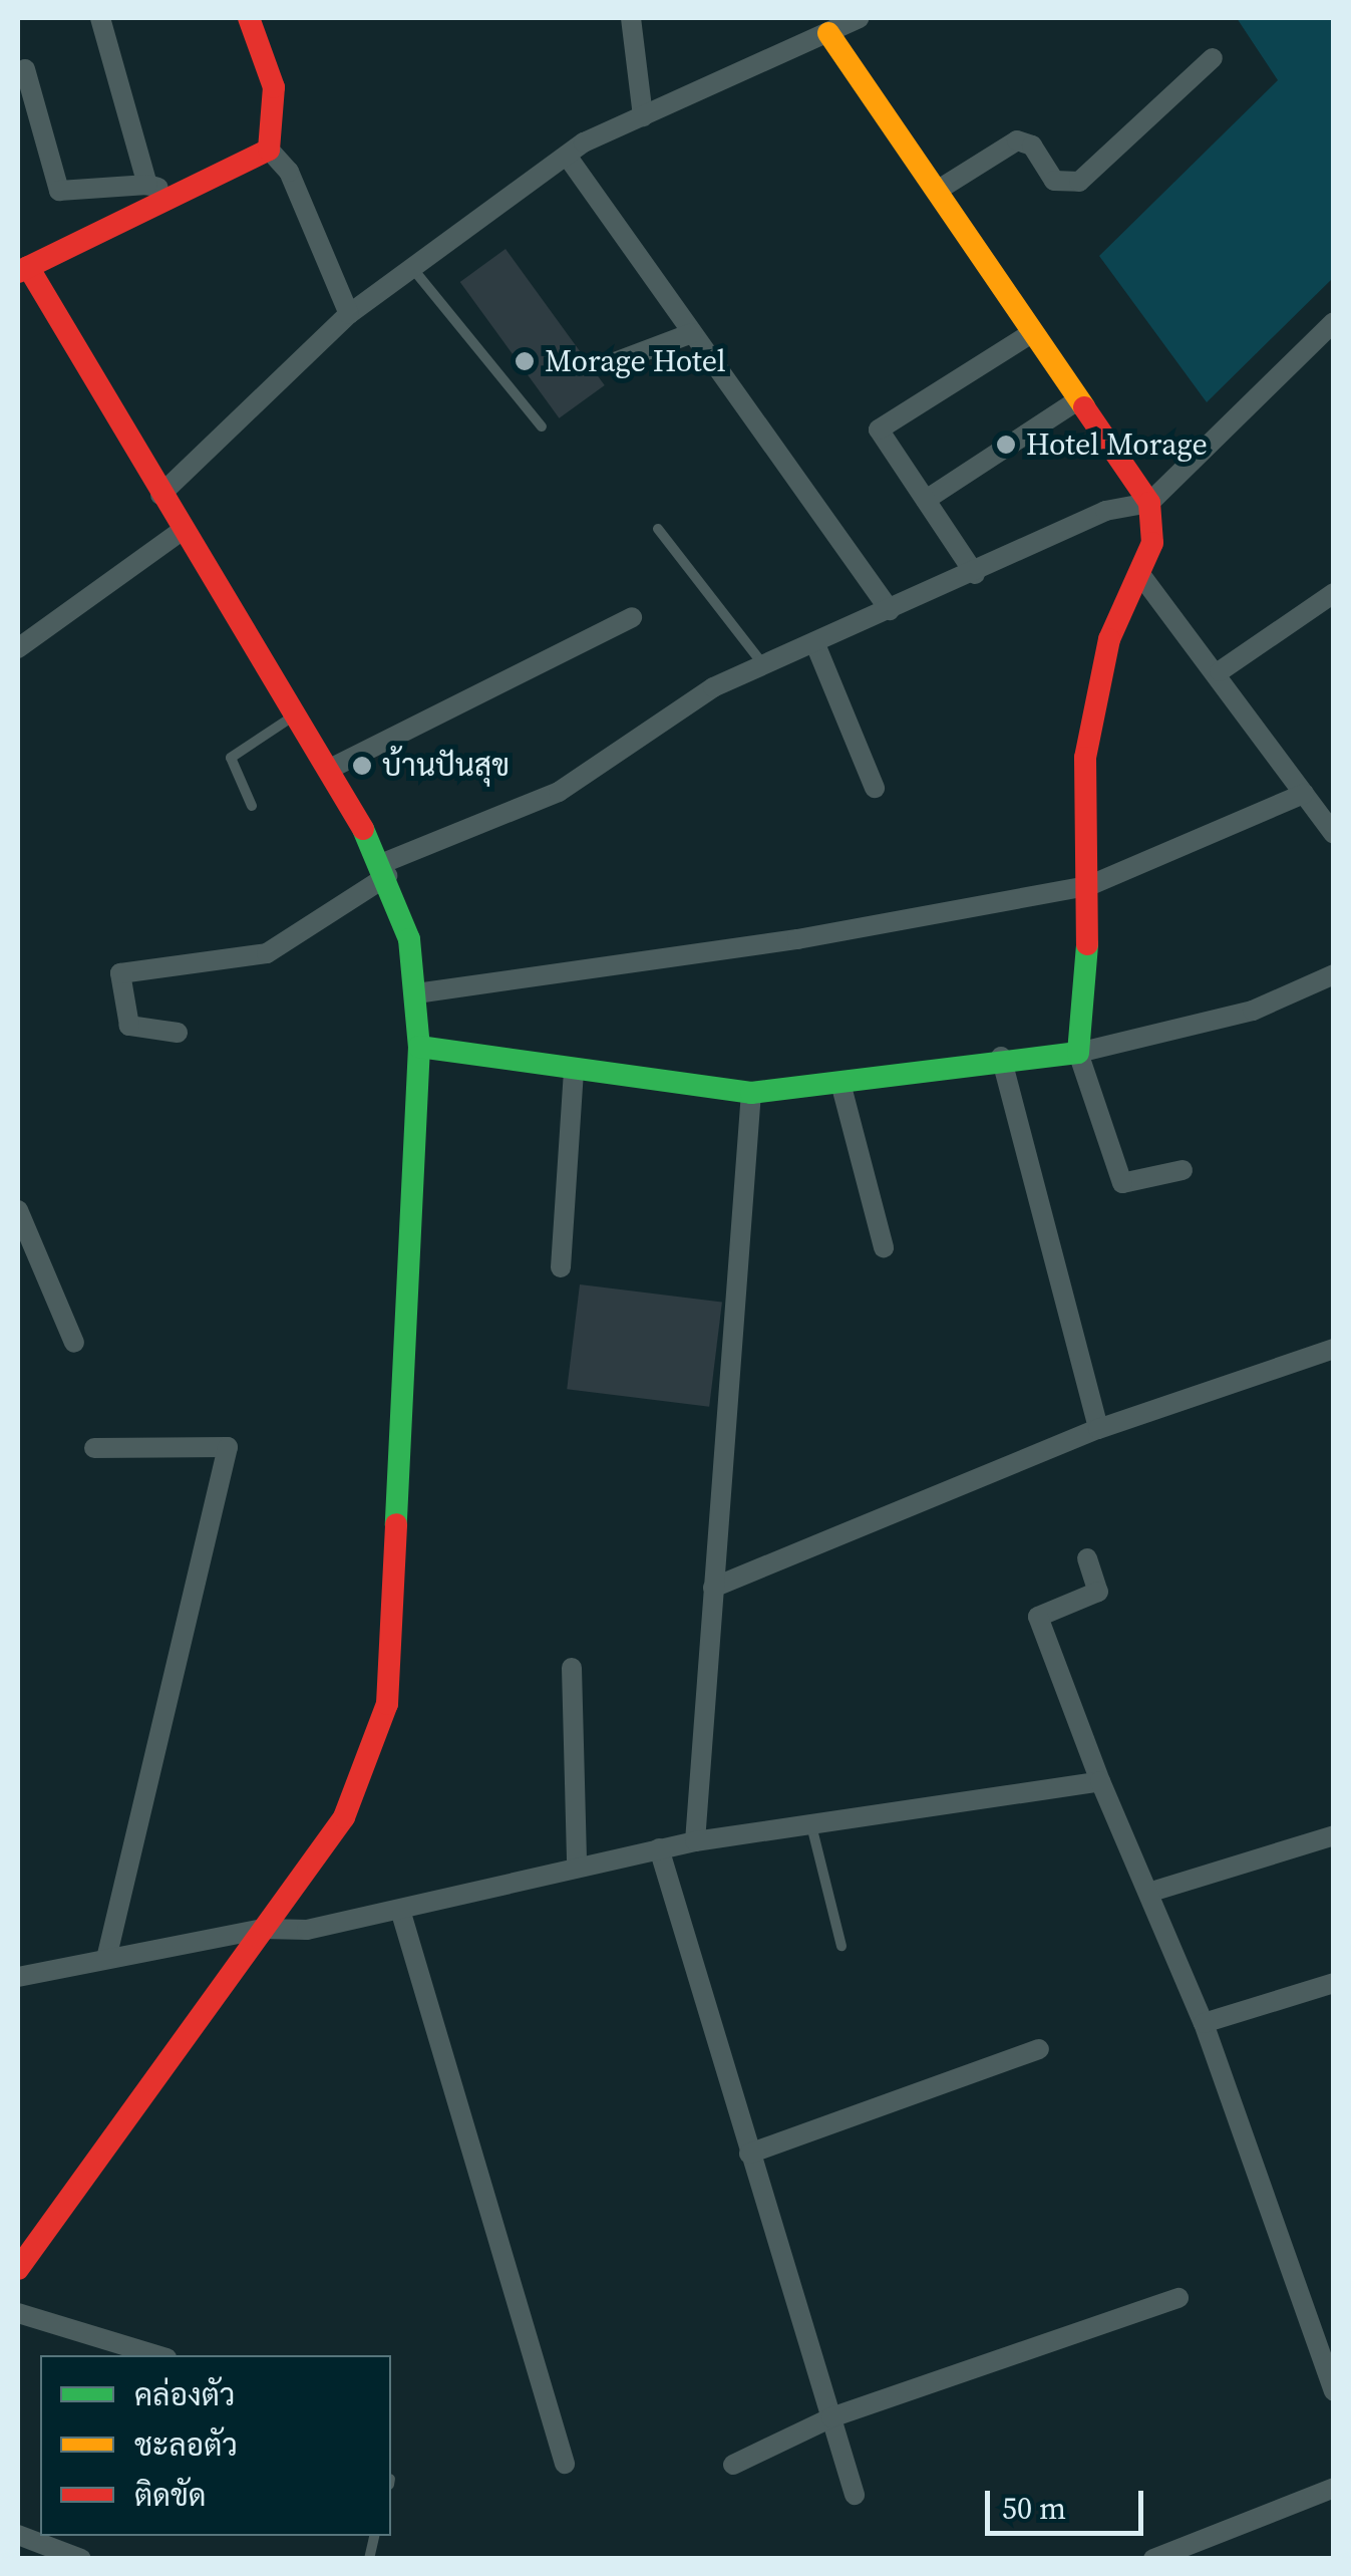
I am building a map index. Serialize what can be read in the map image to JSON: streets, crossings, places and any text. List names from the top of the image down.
{
  "places": ["Morage Hotel", "Hotel Morage", "บ้านปันสุข"],
  "legend": ["คล่องตัว", "ชะลอตัว", "ติดขัด"],
  "scale_bar": "50 m"
}
